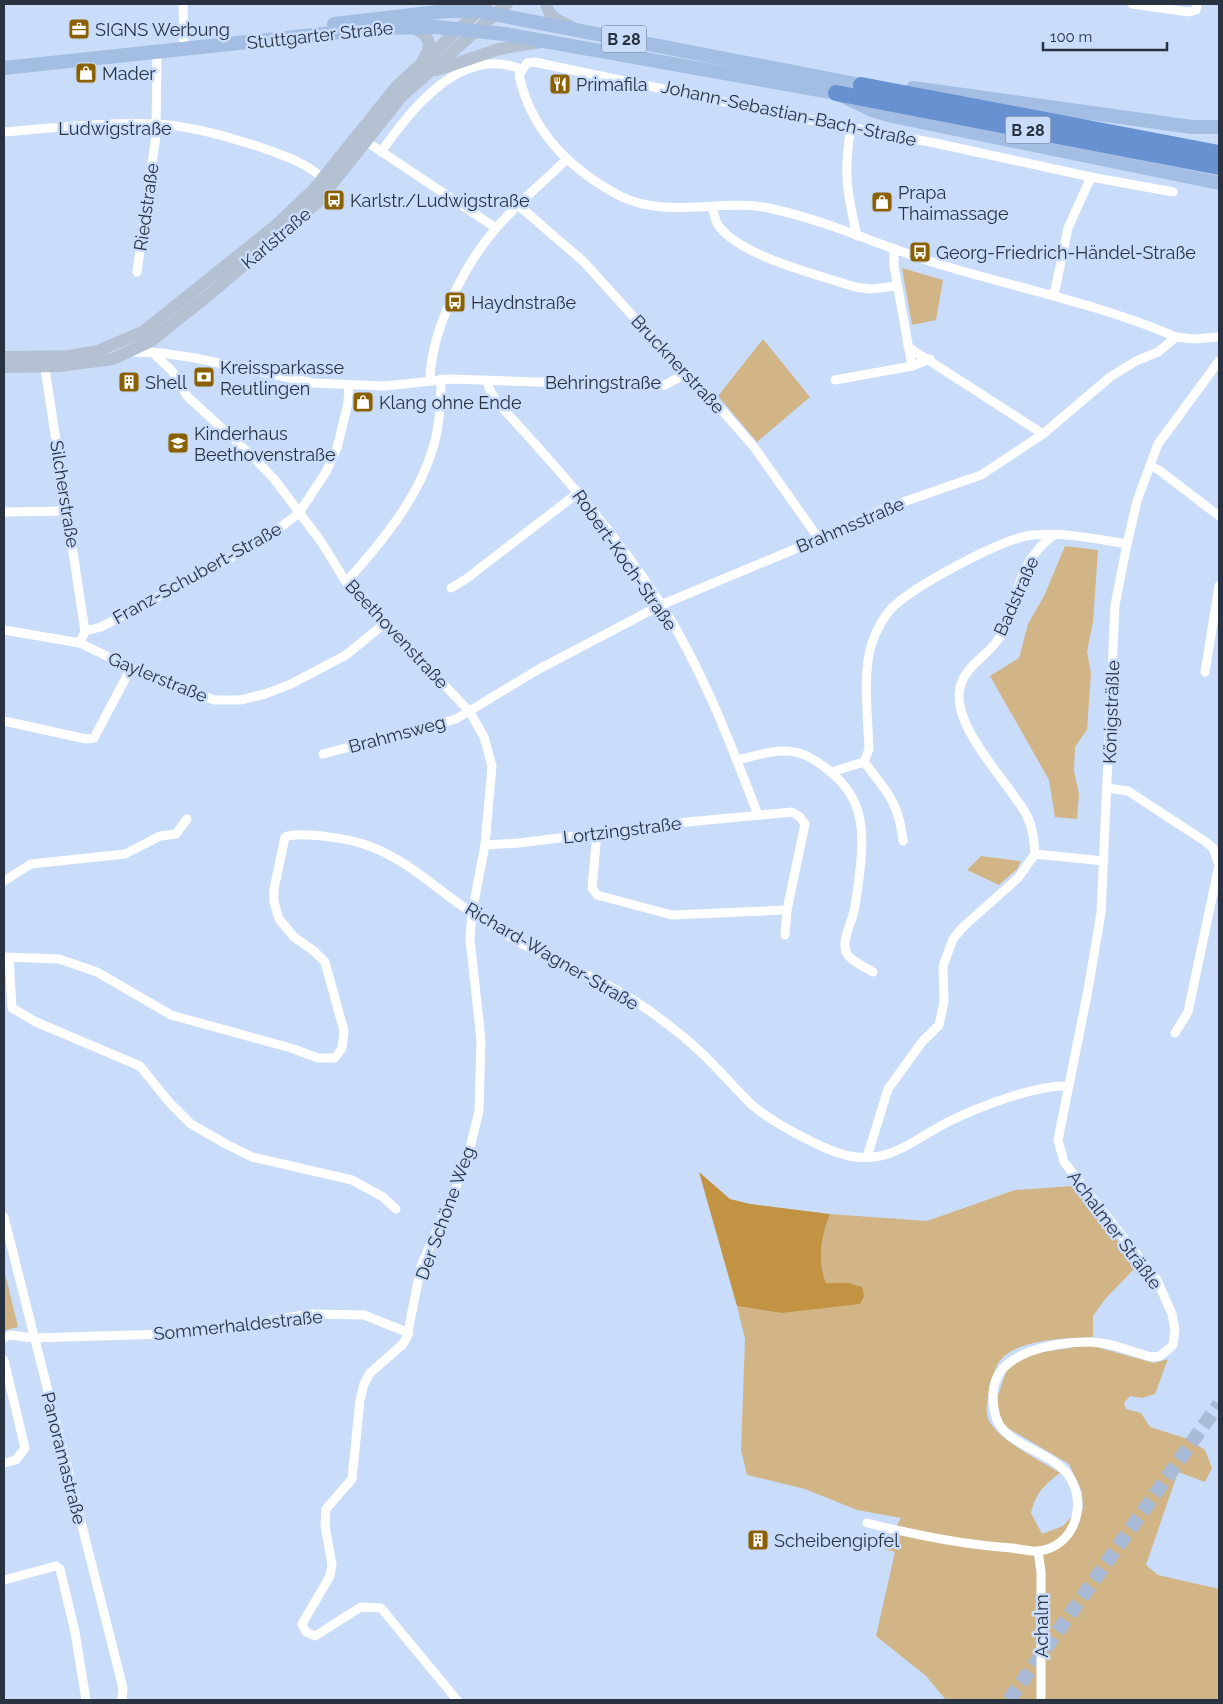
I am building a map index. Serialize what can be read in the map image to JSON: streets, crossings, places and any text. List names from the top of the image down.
{
  "streets": {
    "highway": ["B 28"],
    "main road": ["Stuttgarter Straße", "Karlstraße"],
    "street": [
      "Johann-Sebastian-Bach-Straße",
      "Ludwigstraße",
      "Riedstraße",
      "Brucknerstraße",
      "Behringstraße",
      "Silcherstraße",
      "Brahmsstraße",
      "Robert-Koch-Straße",
      "Franz-Schubert-Straße",
      "Badstraße",
      "Beethovenstraße",
      "Gaylerstraße",
      "Königsträßle",
      "Brahmsweg",
      "Lortzingstraße",
      "Richard-Wagner-Straße",
      "Der Schöne Weg",
      "Achalmer Sträßle",
      "Sommerhaldestraße",
      "Panoramastraße",
      "Achalm"
    ]
  },
  "crossings": [
    ["Stuttgarter Straße", "B 28"],
    ["Stuttgarter Straße", "Riedstraße"],
    ["Stuttgarter Straße", "Karlstraße"],
    ["B 28", "Karlstraße"],
    ["Ludwigstraße", "Riedstraße"],
    ["Ludwigstraße", "Karlstraße"],
    ["Karlstraße", "Behringstraße"],
    ["Karlstraße", "Silcherstraße"],
    ["Karlstraße", "Beethovenstraße"],
    ["Brucknerstraße", "Behringstraße"],
    ["Brucknerstraße", "Brahmsstraße"],
    ["Behringstraße", "Robert-Koch-Straße"],
    ["Behringstraße", "Franz-Schubert-Straße"],
    ["Behringstraße", "Beethovenstraße"],
    ["Silcherstraße", "Franz-Schubert-Straße"],
    ["Brahmsstraße", "Robert-Koch-Straße"],
    ["Brahmsstraße", "Beethovenstraße"],
    ["Brahmsstraße", "Brahmsweg"],
    ["Robert-Koch-Straße", "Lortzingstraße"],
    ["Franz-Schubert-Straße", "Beethovenstraße"],
    ["Beethovenstraße", "Gaylerstraße"],
    ["Beethovenstraße", "Brahmsweg"],
    ["Beethovenstraße", "Lortzingstraße"],
    ["Beethovenstraße", "Richard-Wagner-Straße"],
    ["Beethovenstraße", "Der Schöne Weg"],
    ["Königsträßle", "Richard-Wagner-Straße"],
    ["Königsträßle", "Achalmer Sträßle"],
    ["Richard-Wagner-Straße", "Der Schöne Weg"],
    ["Richard-Wagner-Straße", "Achalmer Sträßle"],
    ["Der Schöne Weg", "Sommerhaldestraße"],
    ["Achalmer Sträßle", "Achalm"],
    ["Sommerhaldestraße", "Panoramastraße"]
  ],
  "places": {
    "office": ["SIGNS Werbung"],
    "shop": ["Mader", "Prapa Thaimassage", "Klang ohne Ende"],
    "restaurant": ["Primafila"],
    "bus stop": ["Karlstr./Ludwigstraße", "Georg-Friedrich-Händel-Straße", "Haydnstraße"],
    "bank": ["Kreissparkasse Reutlingen"],
    "building": ["Shell", "Scheibengipfel"],
    "school or university": ["Kinderhaus Beethovenstraße"]
  },
  "scale_bar": "100 m"
}
